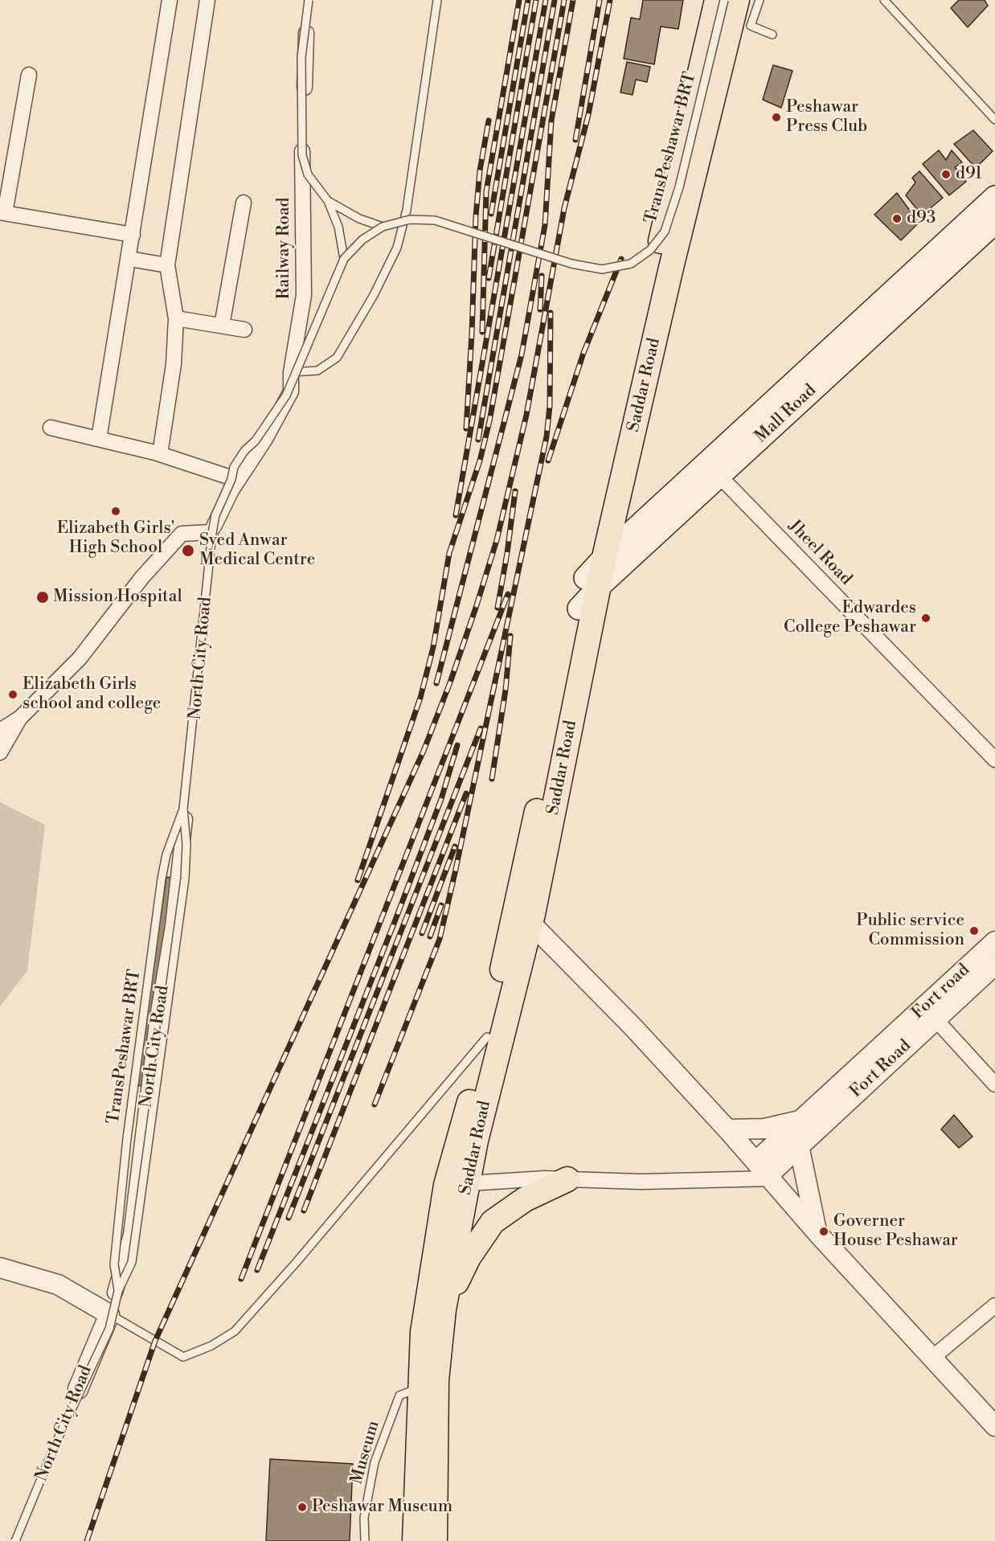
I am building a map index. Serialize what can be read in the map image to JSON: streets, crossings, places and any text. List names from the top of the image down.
{
  "streets": {
    "main road": ["Saddar Road", "Mall Road"],
    "street": [
      "Railway Road",
      "Jheel Road",
      "North City Road",
      "Fort road",
      "Fort Road"
    ],
    "lane": ["TransPeshawar BRT", "Museum"]
  },
  "crossings": [
    ["TransPeshawar BRT", "North City Road"],
    ["Railway Road", "North City Road"],
    ["Saddar Road", "Mall Road"],
    ["Saddar Road", "Museum"],
    ["Mall Road", "Jheel Road"],
    ["Fort road", "Fort Road"]
  ],
  "places": [
    "Peshawar Press Club",
    "d91",
    "d93",
    "Elizabeth Girls' High School",
    "Syed Anwar Medical Centre",
    "Mission Hospital",
    "Edwardes College Peshawar",
    "Elizabeth Girls school and college",
    "Public service Commission",
    "Governer House Peshawar",
    "Peshawar Museum"
  ]
}
